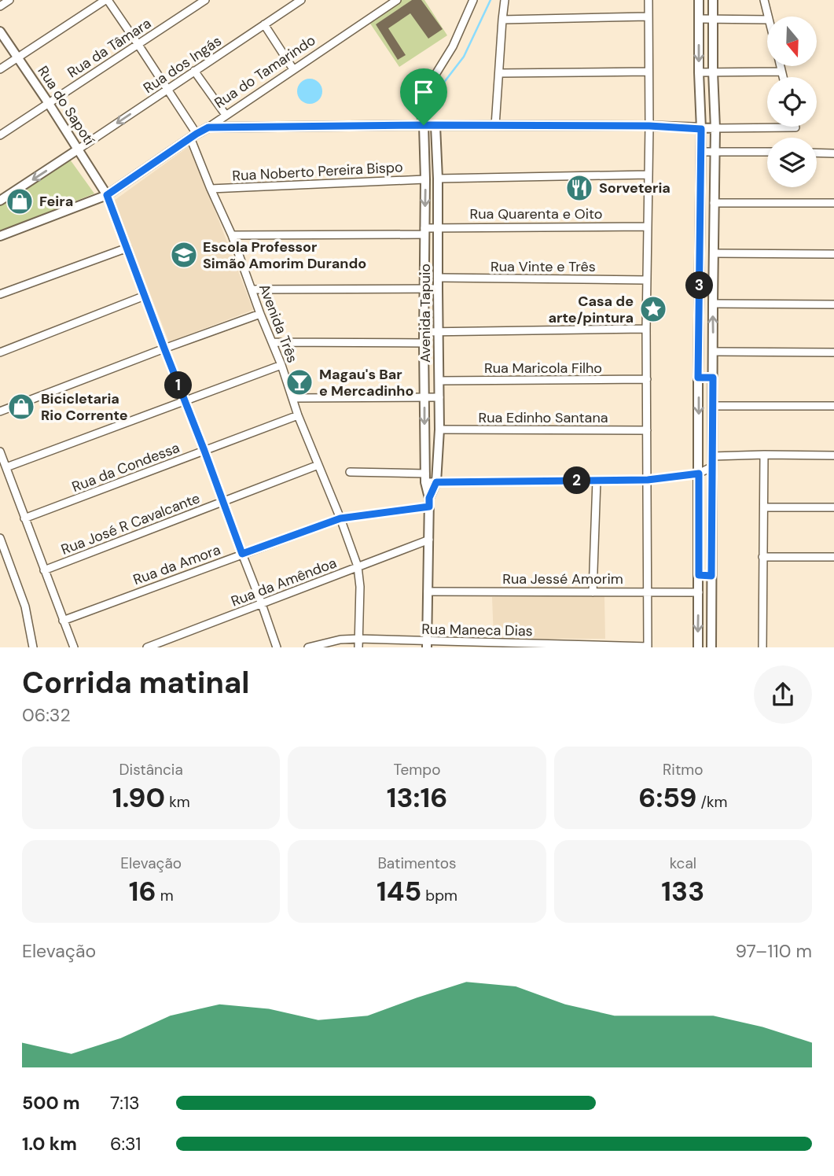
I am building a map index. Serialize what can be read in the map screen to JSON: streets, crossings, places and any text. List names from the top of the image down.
{
  "streets": {
    "street": [
      "Rua da Tâmara",
      "Rua dos Ingás",
      "Rua do Tamarindo",
      "Rua do Sapotí",
      "Rua Noberto Pereira Bispo",
      "Rua Quarenta e Oito",
      "Rua Vinte e Três",
      "Avenida Tapuio",
      "Avenida Três",
      "Rua Maricola Filho",
      "Rua Edinho Santana",
      "Rua da Condessa",
      "Rua José R Cavalcante",
      "Rua da Amora",
      "Rua Jessé Amorim",
      "Rua da Amêndoa",
      "Rua Maneca Dias"
    ]
  },
  "crossings": [
    ["Rua da Tâmara", "Rua do Sapotí"],
    ["Rua da Tâmara", "Avenida Três"],
    ["Rua dos Ingás", "Rua do Sapotí"],
    ["Rua dos Ingás", "Avenida Três"],
    ["Rua do Tamarindo", "Rua do Sapotí"],
    ["Rua do Tamarindo", "Avenida Três"],
    ["Rua Noberto Pereira Bispo", "Avenida Tapuio"],
    ["Rua Noberto Pereira Bispo", "Avenida Três"],
    ["Rua Quarenta e Oito", "Avenida Tapuio"],
    ["Rua Quarenta e Oito", "Avenida Três"],
    ["Rua Vinte e Três", "Avenida Tapuio"],
    ["Avenida Tapuio", "Rua Maricola Filho"],
    ["Avenida Tapuio", "Rua Edinho Santana"],
    ["Avenida Tapuio", "Rua da Amora"],
    ["Avenida Tapuio", "Rua Jessé Amorim"],
    ["Avenida Tapuio", "Rua da Amêndoa"],
    ["Avenida Tapuio", "Rua Maneca Dias"],
    ["Avenida Três", "Rua da Condessa"],
    ["Avenida Três", "Rua José R Cavalcante"],
    ["Avenida Três", "Rua da Amora"],
    ["Avenida Três", "Rua da Amêndoa"],
    ["Avenida Três", "Rua Maneca Dias"]
  ],
  "one_way": ["Rua dos Ingás"],
  "places": {
    "restaurant": ["Sorveteria"],
    "shop": ["Feira", "Bicicletaria Rio Corrente"],
    "school or university": ["Escola Professor Simão Amorim Durando"],
    "place": ["Casa de arte/pintura"],
    "bar": ["Magau's Bar e Mercadinho"]
  },
  "north": "bottom",
  "page": {
    "pins": ["3", "1", "2"],
    "heading": ["Corrida matinal", "06:32"],
    "stats": [
      ["Distância", "1.90 km"],
      ["Tempo", "13:16"],
      ["Ritmo", "6:59 /km"],
      ["Elevação", "16 m"],
      ["Batimentos", "145 bpm"],
      ["kcal", "133"]
    ],
    "chart": ["Elevação", "97–110 m"],
    "list": [
      {
        "name": "500 m",
        "note": "7:13"
      },
      {
        "name": "1.0 km",
        "note": "6:31"
      }
    ]
  }
}
